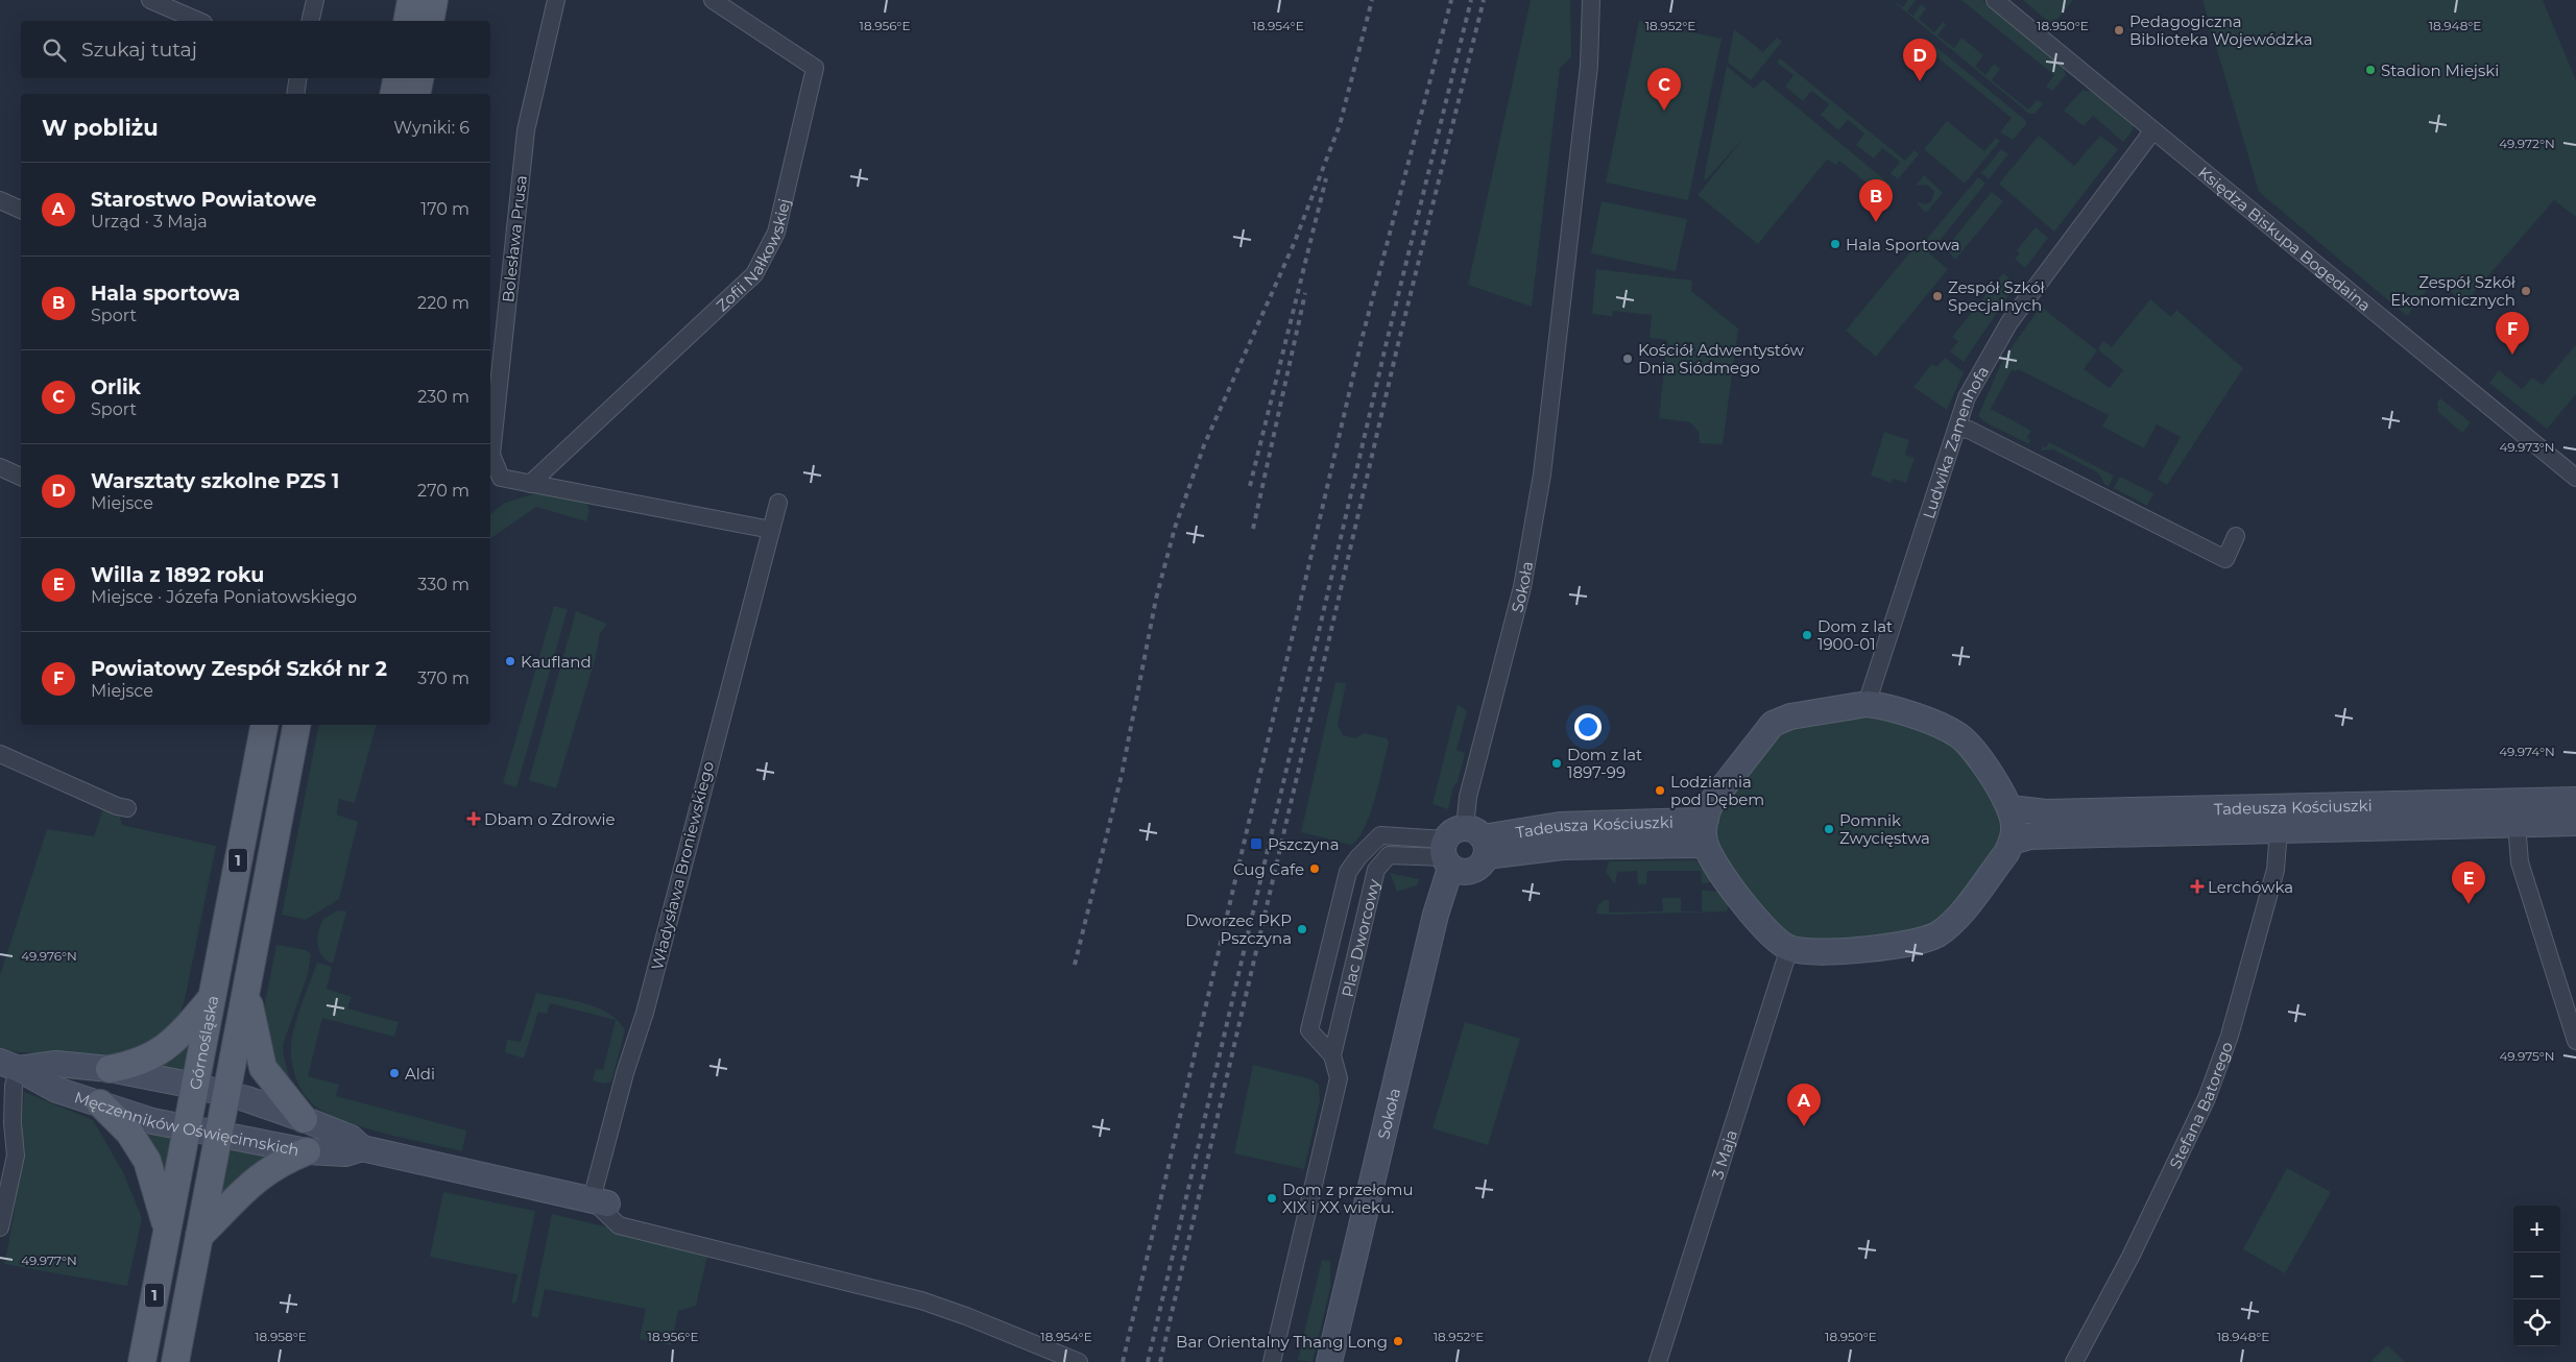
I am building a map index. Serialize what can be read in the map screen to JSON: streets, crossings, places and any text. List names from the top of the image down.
{
  "streets": {
    "main road": ["1", "Górnośląska"],
    "street": [
      "Bolesława Prusa",
      "Księdza Biskupa Bogedaina",
      "Zofii Nałkowskiej",
      "Ludwika Zamenhofa",
      "Sokoła",
      "Tadeusza Kościuszki",
      "Władysława Broniewskiego",
      "Plac Dworcowy",
      "Stefana Batorego",
      "Męczenników Oświęcimskich",
      "3 Maja"
    ]
  },
  "crossings": [
    ["Bolesława Prusa", "Zofii Nałkowskiej"],
    ["Księdza Biskupa Bogedaina", "Ludwika Zamenhofa"],
    ["Sokoła", "Tadeusza Kościuszki"],
    ["Sokoła", "Plac Dworcowy"],
    ["Tadeusza Kościuszki", "Plac Dworcowy"],
    ["Tadeusza Kościuszki", "Stefana Batorego"],
    ["Władysława Broniewskiego", "Męczenników Oświęcimskich"],
    ["Górnośląska", "Męczenników Oświęcimskich"]
  ],
  "places": {
    "other": [
      "Pedagogiczna Biblioteka Wojewódzka",
      "Stadion Miejski",
      "Hala Sportowa",
      "Zespół Szkół Ekonomicznych",
      "Zespół Szkół Specjalnych",
      "Kościół Adwentystów Dnia Siódmego",
      "Dom z lat 1900-01",
      "Kaufland",
      "Dom z lat 1897-99",
      "Lodziarnia pod Dębem",
      "Pomnik Zwycięstwa",
      "Cug Cafe",
      "Dworzec PKP Pszczyna",
      "Aldi",
      "Dom z przełomu XIX i XX wieku.",
      "Bar Orientalny Thang Long"
    ],
    "health": ["Dbam o Zdrowie", "Lerchówka"],
    "transit": ["Pszczyna"]
  },
  "page": {
    "search": "Szukaj tutaj",
    "pins": [
      "D",
      "C",
      "B",
      "F",
      "E",
      "A"
    ],
    "heading": ["W pobliżu", "Wyniki: 6"],
    "list": [
      {
        "mark": "A",
        "name": "Starostwo Powiatowe",
        "note": "Urząd · 3 Maja",
        "value": "170 m"
      },
      {
        "mark": "B",
        "name": "Hala sportowa",
        "note": "Sport",
        "value": "220 m"
      },
      {
        "mark": "C",
        "name": "Orlik",
        "note": "Sport",
        "value": "230 m"
      },
      {
        "mark": "D",
        "name": "Warsztaty szkolne PZS 1",
        "note": "Miejsce",
        "value": "270 m"
      },
      {
        "mark": "E",
        "name": "Willa z 1892 roku",
        "note": "Miejsce · Józefa Poniatowskiego",
        "value": "330 m"
      },
      {
        "mark": "F",
        "name": "Powiatowy Zespół Szkół nr 2",
        "note": "Miejsce",
        "value": "370 m"
      }
    ],
    "map_buttons": ["+", "−"]
  },
  "coordinates": [
    "18.956°E",
    "18.954°E",
    "18.952°E",
    "18.950°E",
    "18.948°E",
    "49.972°N",
    "49.973°N",
    "49.974°N",
    "49.976°N",
    "49.975°N",
    "49.977°N",
    "18.958°E"
  ]
}
